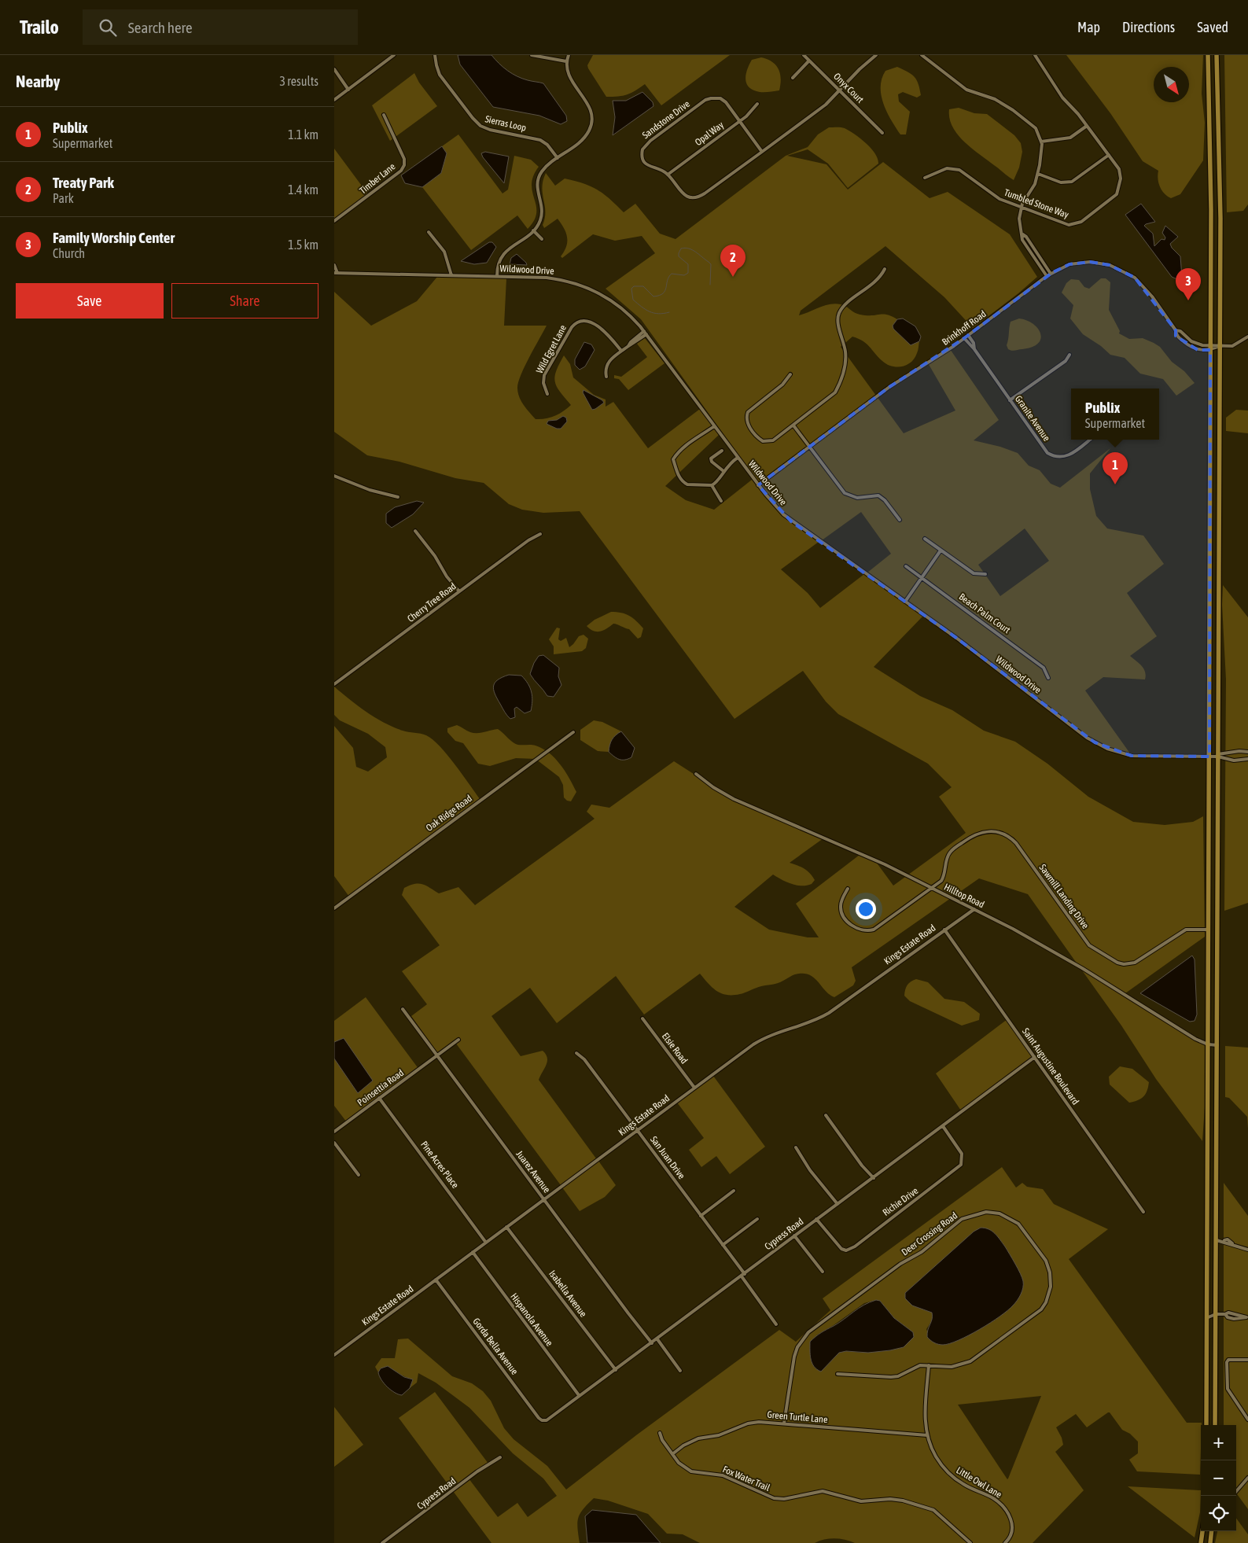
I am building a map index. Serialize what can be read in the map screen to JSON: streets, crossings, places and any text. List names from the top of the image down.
{
  "streets": {
    "street": [
      "Onyx Court",
      "Sandstone Drive",
      "Sierras Loop",
      "Opal Way",
      "Timber Lane",
      "Tumbled Stone Way",
      "Wildwood Drive",
      "Brinkhoff Road",
      "Wild Egret Lane",
      "Granite Avenue",
      "Cherry Tree Road",
      "Beach Palm Court",
      "Oak Ridge Road",
      "Hilltop Road",
      "Sawmill Landing Drive",
      "Kings Estate Road",
      "Elsie Road",
      "Saint Augustine Boulevard",
      "Poinsettia Road",
      "San Juan Drive",
      "Pine Acres Place",
      "Juarez Avenue",
      "Richie Drive",
      "Cypress Road",
      "Deer Crossing Road",
      "Isabella Avenue",
      "Hispanola Avenue",
      "Gorda Bella Avenue",
      "Green Turtle Lane",
      "Fox Water Trail",
      "Little Owl Lane"
    ]
  },
  "crossings": [
    ["Onyx Court", "Sandstone Drive"],
    ["Sandstone Drive", "Opal Way"],
    ["Wildwood Drive", "Brinkhoff Road"],
    ["Brinkhoff Road", "Granite Avenue"],
    ["Hilltop Road", "Sawmill Landing Drive"],
    ["Hilltop Road", "Kings Estate Road"],
    ["Kings Estate Road", "Elsie Road"],
    ["Kings Estate Road", "Saint Augustine Boulevard"],
    ["Kings Estate Road", "San Juan Drive"],
    ["Kings Estate Road", "Pine Acres Place"],
    ["Kings Estate Road", "Juarez Avenue"],
    ["Kings Estate Road", "Isabella Avenue"],
    ["Kings Estate Road", "Hispanola Avenue"],
    ["Kings Estate Road", "Gorda Bella Avenue"],
    ["Saint Augustine Boulevard", "Cypress Road"],
    ["Poinsettia Road", "Pine Acres Place"],
    ["Poinsettia Road", "Juarez Avenue"],
    ["San Juan Drive", "Cypress Road"],
    ["Juarez Avenue", "Cypress Road"],
    ["Richie Drive", "Cypress Road"],
    ["Cypress Road", "Isabella Avenue"],
    ["Cypress Road", "Hispanola Avenue"],
    ["Cypress Road", "Gorda Bella Avenue"],
    ["Deer Crossing Road", "Green Turtle Lane"],
    ["Deer Crossing Road", "Little Owl Lane"],
    ["Green Turtle Lane", "Fox Water Trail"],
    ["Green Turtle Lane", "Little Owl Lane"]
  ],
  "north": "bottom right",
  "page": {
    "header": "Trailo",
    "search": "Search here",
    "nav": ["Map", "Directions", "Saved"],
    "heading": ["Nearby", "3 results"],
    "list": [
      {
        "mark": "1",
        "name": "Publix",
        "note": "Supermarket",
        "value": "1.1 km"
      },
      {
        "mark": "2",
        "name": "Treaty Park",
        "note": "Park",
        "value": "1.4 km"
      },
      {
        "mark": "3",
        "name": "Family Worship Center",
        "note": "Church",
        "value": "1.5 km"
      }
    ],
    "pins": ["2", "3", "1"],
    "buttons": ["Save", "Share"],
    "popup": ["Publix", "Supermarket"],
    "map_buttons": ["+", "−"]
  }
}
